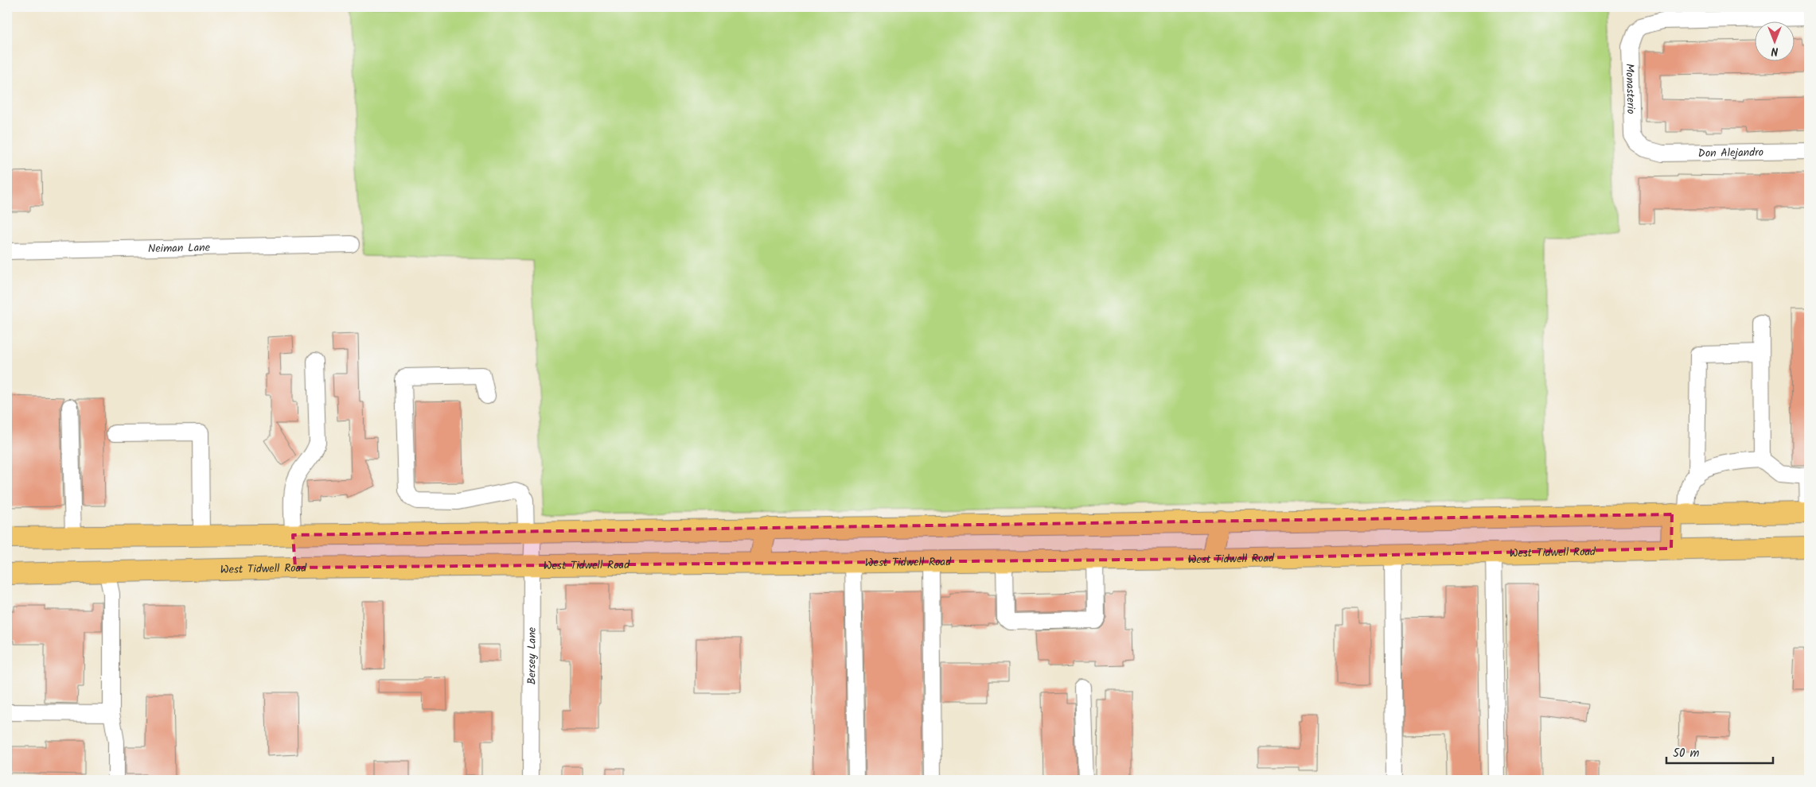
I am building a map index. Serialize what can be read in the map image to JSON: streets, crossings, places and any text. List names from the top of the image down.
{
  "streets": {
    "main road": ["West Tidwell Road"],
    "street": [
      "Monasterio",
      "Don Alejandro",
      "Neiman Lane",
      "Bersey Lane"
    ]
  },
  "crossings": [
    ["Monasterio", "Don Alejandro"],
    ["West Tidwell Road", "Bersey Lane"]
  ],
  "scale_bar": "50 m",
  "north": "bottom"
}
